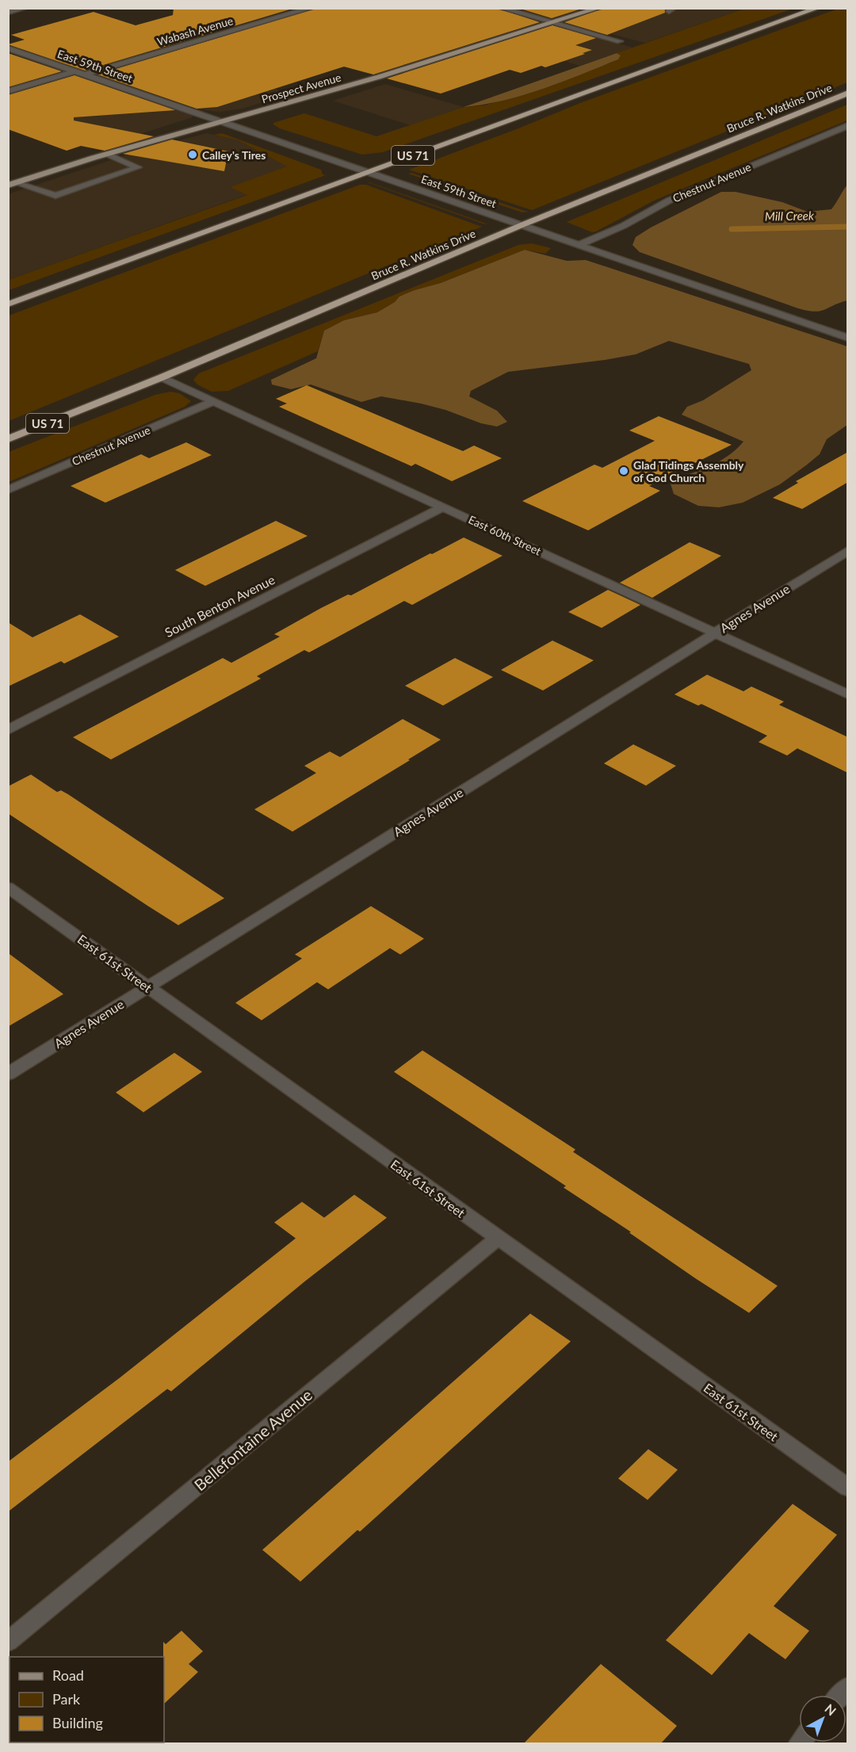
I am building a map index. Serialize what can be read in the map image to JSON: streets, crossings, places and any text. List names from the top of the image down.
{
  "streets": {
    "highway": ["Bruce R. Watkins Drive", "US 71"],
    "main road": ["Prospect Avenue"],
    "street": [
      "Wabash Avenue",
      "East 59th Street",
      "Chestnut Avenue",
      "East 60th Street",
      "South Benton Avenue",
      "Agnes Avenue",
      "East 61st Street",
      "Bellefontaine Avenue"
    ]
  },
  "crossings": [
    ["Wabash Avenue", "East 59th Street"],
    ["East 59th Street", "Prospect Avenue"],
    ["East 59th Street", "Bruce R. Watkins Drive"],
    ["East 59th Street", "US 71"],
    ["East 59th Street", "Chestnut Avenue"],
    ["Bruce R. Watkins Drive", "East 60th Street"],
    ["Chestnut Avenue", "East 60th Street"],
    ["East 60th Street", "South Benton Avenue"],
    ["East 60th Street", "Agnes Avenue"],
    ["Agnes Avenue", "East 61st Street"],
    ["East 61st Street", "Bellefontaine Avenue"]
  ],
  "water": ["Mill Creek"],
  "places": ["Calley's Tires", "Glad Tidings Assembly of God Church"],
  "legend": ["Road", "Park", "Building"],
  "north": "top right"
}
